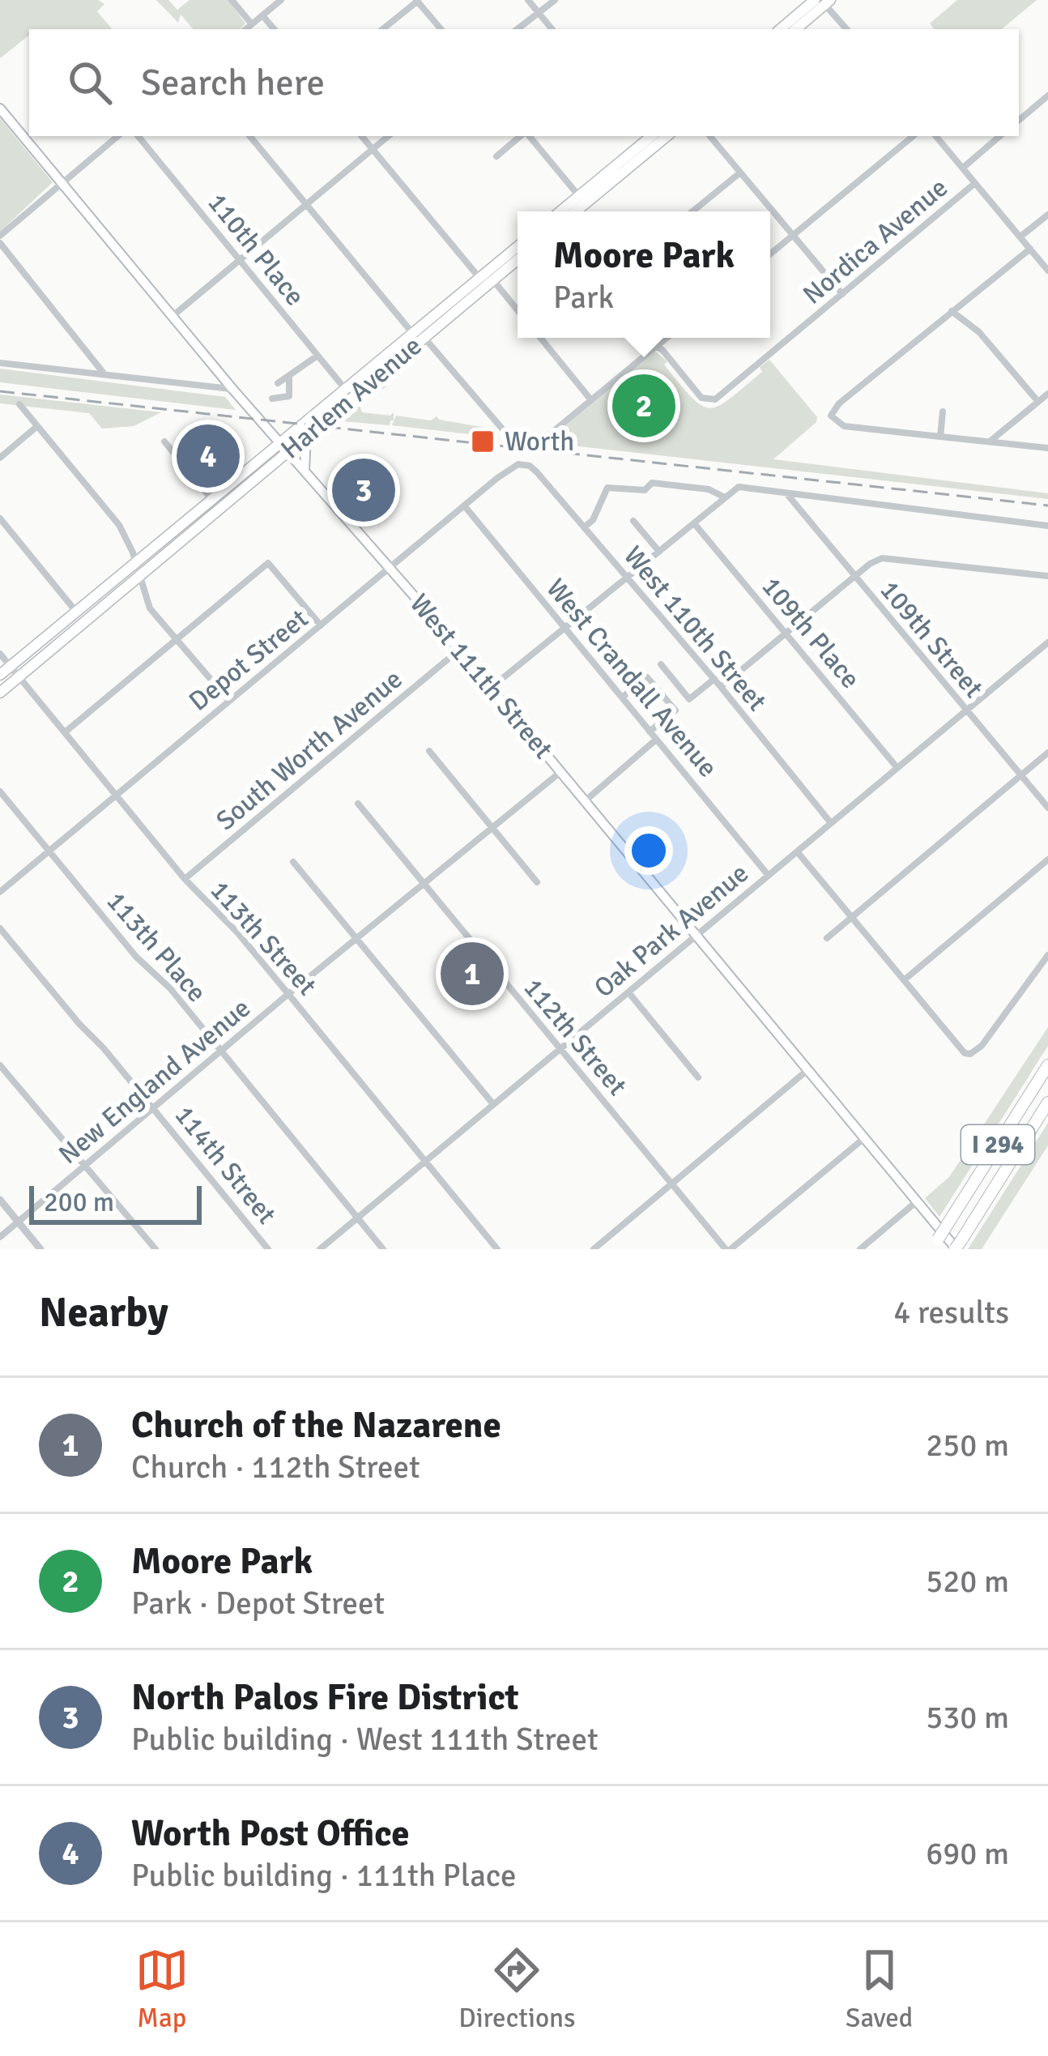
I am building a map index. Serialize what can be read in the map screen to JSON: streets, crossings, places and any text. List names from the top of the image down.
{
  "streets": {
    "highway": ["I 294"],
    "main road": ["Harlem Avenue", "West 111th Street"],
    "street": [
      "Nordica Avenue",
      "110th Place",
      "West 110th Street",
      "109th Place",
      "109th Street",
      "Depot Street",
      "West Crandall Avenue",
      "South Worth Avenue",
      "Oak Park Avenue",
      "113th Street",
      "113th Place",
      "112th Street",
      "New England Avenue",
      "114th Street"
    ]
  },
  "crossings": [
    ["110th Place", "Harlem Avenue"],
    ["Harlem Avenue", "West 111th Street"],
    ["Harlem Avenue", "113th Street"],
    ["West 110th Street", "Depot Street"],
    ["West 110th Street", "Oak Park Avenue"],
    ["109th Place", "Oak Park Avenue"],
    ["109th Street", "Oak Park Avenue"],
    ["Depot Street", "West 111th Street"],
    ["Depot Street", "West Crandall Avenue"],
    ["Depot Street", "113th Street"],
    ["Depot Street", "113th Place"],
    ["West 111th Street", "South Worth Avenue"],
    ["West 111th Street", "Oak Park Avenue"],
    ["West 111th Street", "New England Avenue"],
    ["West 111th Street", "I 294"],
    ["West Crandall Avenue", "Oak Park Avenue"],
    ["South Worth Avenue", "113th Street"],
    ["Oak Park Avenue", "113th Street"],
    ["Oak Park Avenue", "113th Place"],
    ["Oak Park Avenue", "112th Street"],
    ["113th Street", "New England Avenue"],
    ["113th Place", "New England Avenue"],
    ["112th Street", "New England Avenue"],
    ["New England Avenue", "114th Street"]
  ],
  "places": {
    "transit": ["Worth"]
  },
  "scale_bar": "200 m",
  "page": {
    "search": "Search here",
    "popup": ["Moore Park", "Park"],
    "pins": [
      "2",
      "4",
      "3",
      "1"
    ],
    "scale": "200 m",
    "heading": ["Nearby", "4 results"],
    "list": [
      {
        "mark": "1",
        "name": "Church of the Nazarene",
        "note": "Church · 112th Street",
        "value": "250 m"
      },
      {
        "mark": "2",
        "name": "Moore Park",
        "note": "Park · Depot Street",
        "value": "520 m"
      },
      {
        "mark": "3",
        "name": "North Palos Fire District",
        "note": "Public building · West 111th Street",
        "value": "530 m"
      },
      {
        "mark": "4",
        "name": "Worth Post Office",
        "note": "Public building · 111th Place",
        "value": "690 m"
      }
    ],
    "nav": ["Map", "Directions", "Saved"]
  }
}
